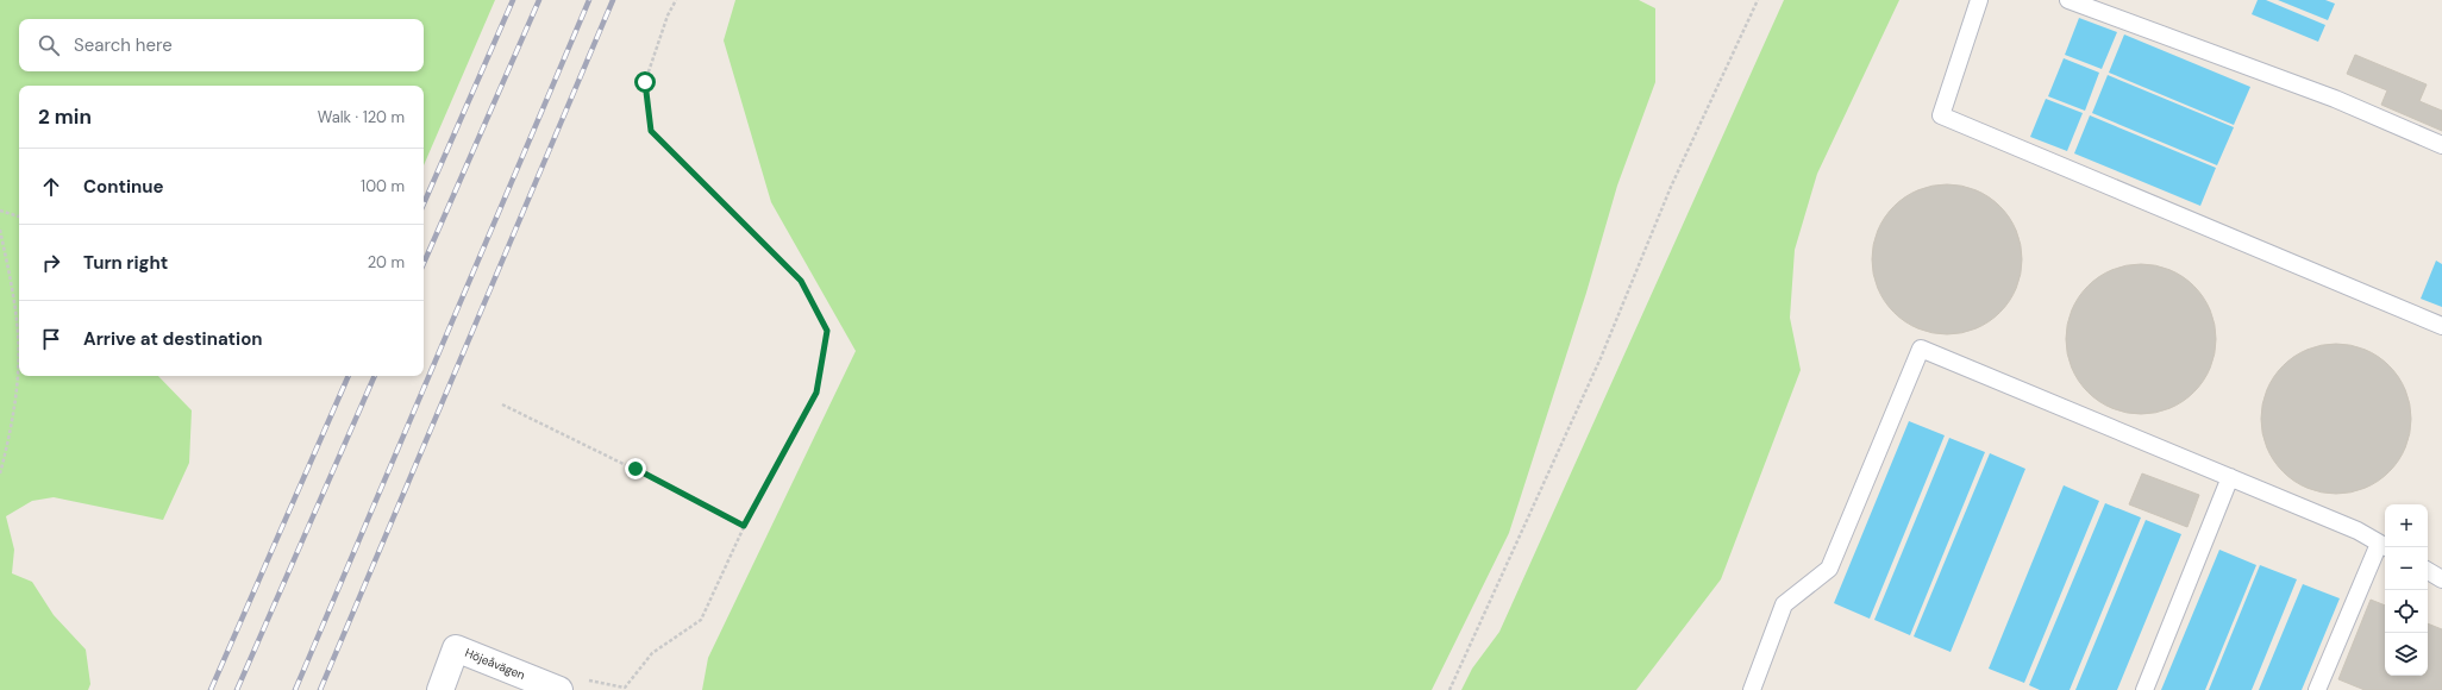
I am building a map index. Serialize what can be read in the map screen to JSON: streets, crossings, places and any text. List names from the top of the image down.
{
  "streets": {
    "street": ["Höjeåvägen"]
  },
  "page": {
    "search": "Search here",
    "heading": ["2 min", "Walk · 120 m"],
    "list": [
      ["Continue", "100 m"],
      ["Turn right", "20 m"],
      "Arrive at destination"
    ],
    "map_buttons": ["+", "−"]
  }
}
